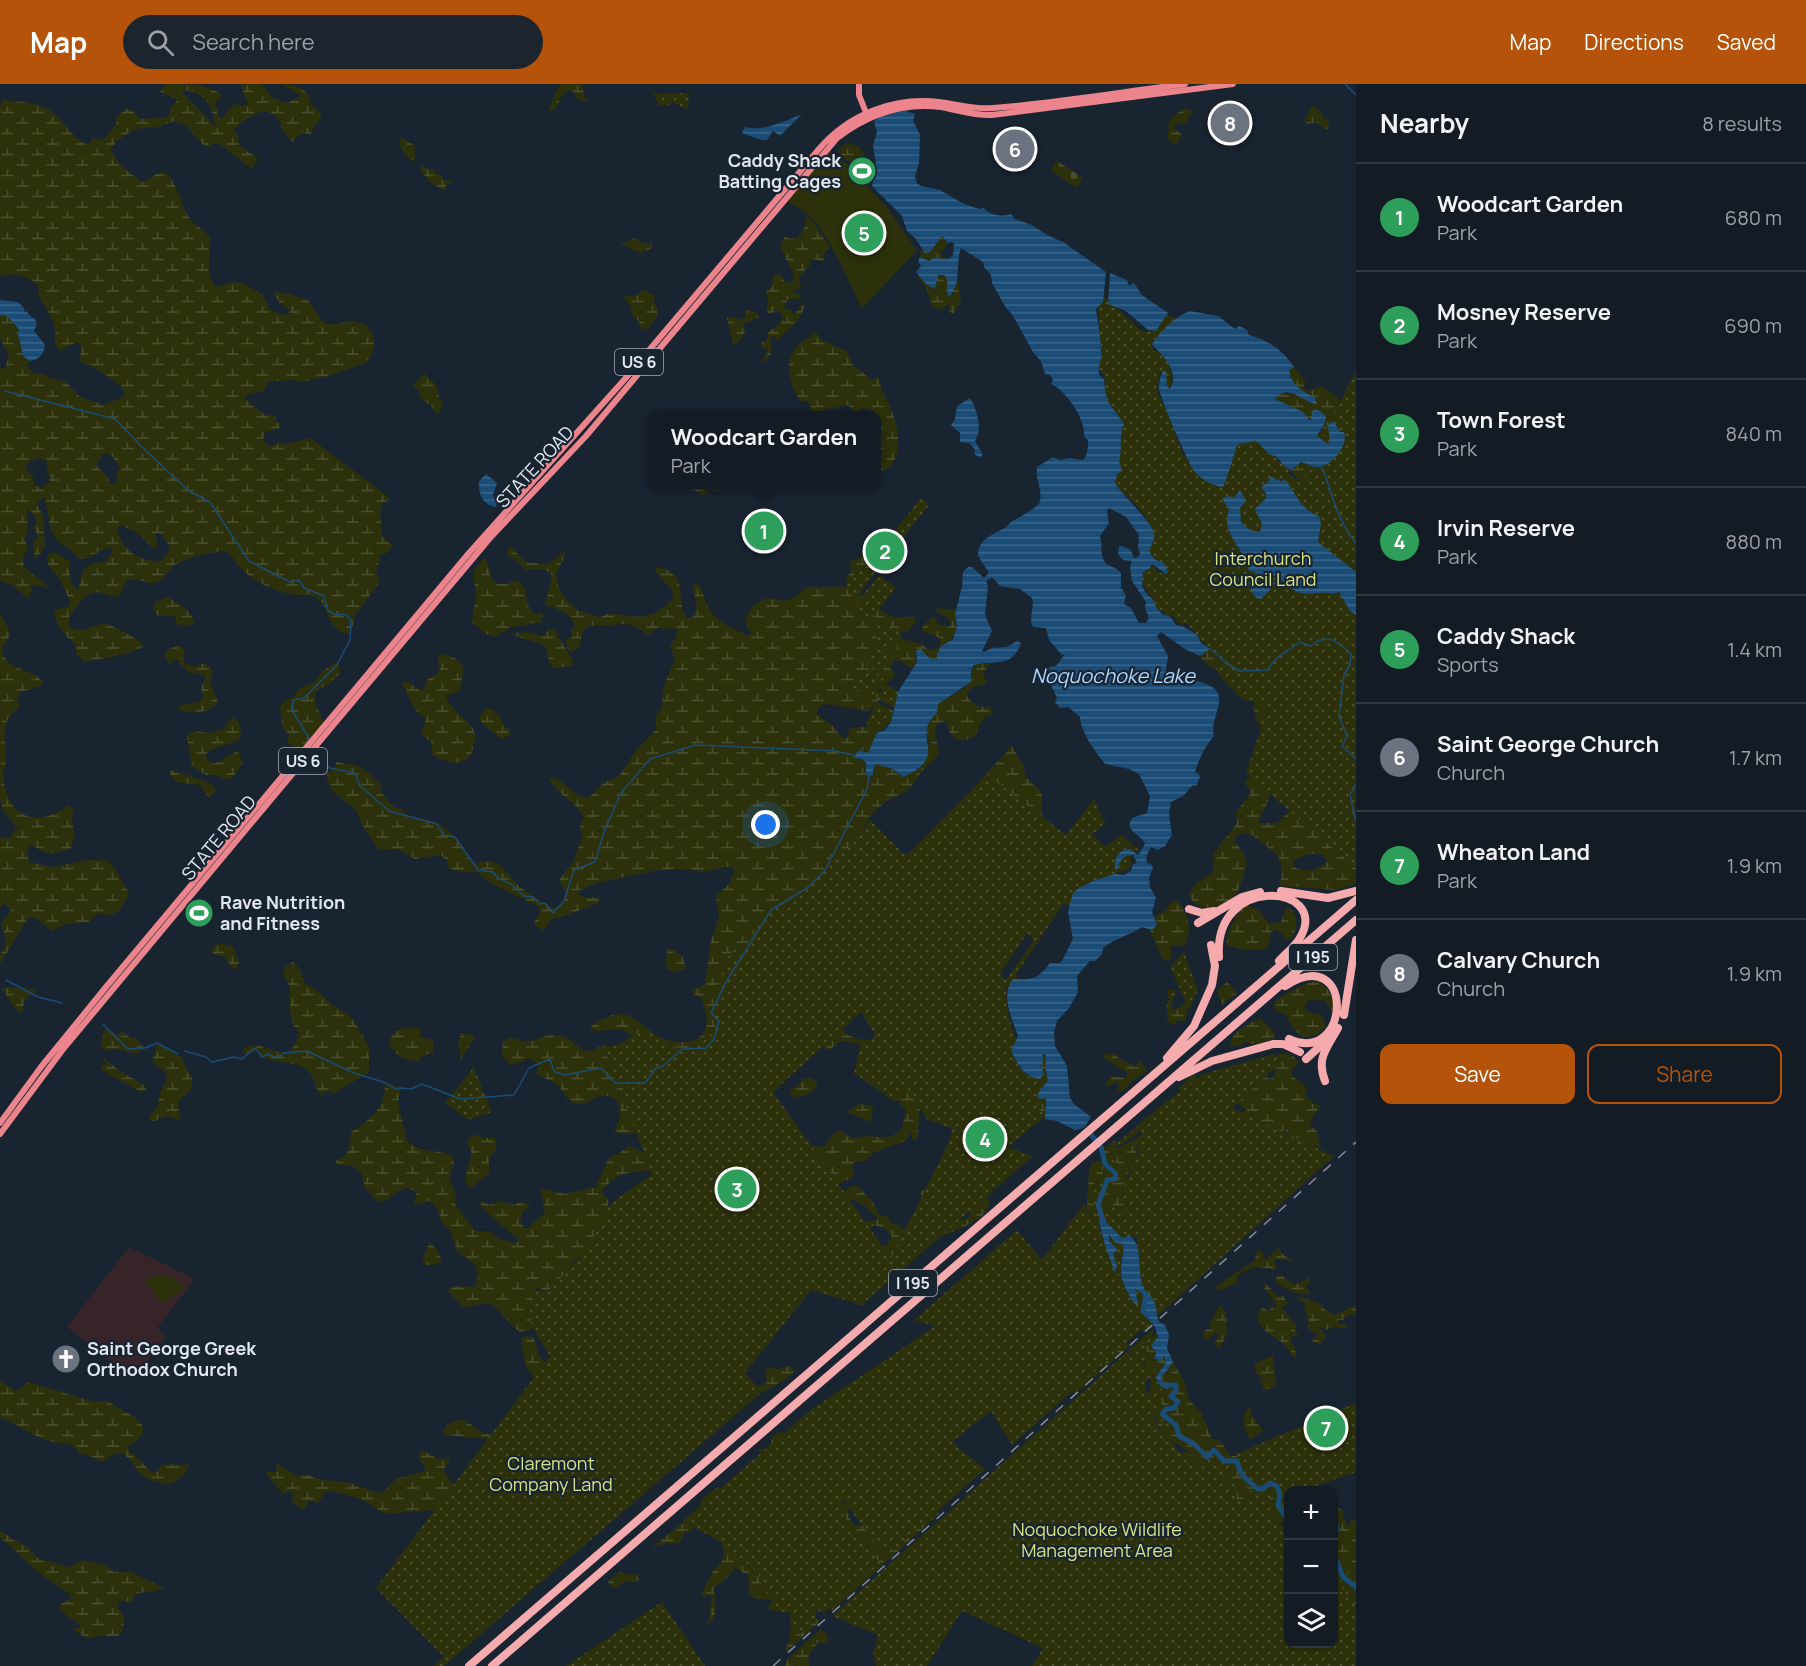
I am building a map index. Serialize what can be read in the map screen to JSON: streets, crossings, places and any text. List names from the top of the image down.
{
  "streets": {
    "highway": ["I 195"],
    "main road": ["US 6", "STATE ROAD"]
  },
  "water": ["Noquochoke Lake"],
  "parks": ["Interchurch Council Land", "Claremont Company Land", "Noquochoke Wildlife Management Area"],
  "places": {
    "sports": ["Caddy Shack Batting Cages", "Rave Nutrition and Fitness"],
    "church": ["Saint George Greek Orthodox Church"]
  },
  "page": {
    "header": "Map",
    "search": "Search here",
    "nav": ["Map", "Directions", "Saved"],
    "heading": ["Nearby", "8 results"],
    "pins": [
      "8",
      "6",
      "5",
      "1",
      "2",
      "4",
      "3",
      "7"
    ],
    "list": [
      {
        "mark": "1",
        "name": "Woodcart Garden",
        "note": "Park",
        "value": "680 m"
      },
      {
        "mark": "2",
        "name": "Mosney Reserve",
        "note": "Park",
        "value": "690 m"
      },
      {
        "mark": "3",
        "name": "Town Forest",
        "note": "Park",
        "value": "840 m"
      },
      {
        "mark": "4",
        "name": "Irvin Reserve",
        "note": "Park",
        "value": "880 m"
      },
      {
        "mark": "5",
        "name": "Caddy Shack",
        "note": "Sports",
        "value": "1.4 km"
      },
      {
        "mark": "6",
        "name": "Saint George Church",
        "note": "Church",
        "value": "1.7 km"
      },
      {
        "mark": "7",
        "name": "Wheaton Land",
        "note": "Park",
        "value": "1.9 km"
      },
      {
        "mark": "8",
        "name": "Calvary Church",
        "note": "Church",
        "value": "1.9 km"
      }
    ],
    "popup": ["Woodcart Garden", "Park"],
    "buttons": ["Save", "Share"],
    "map_buttons": ["+", "−"]
  }
}
